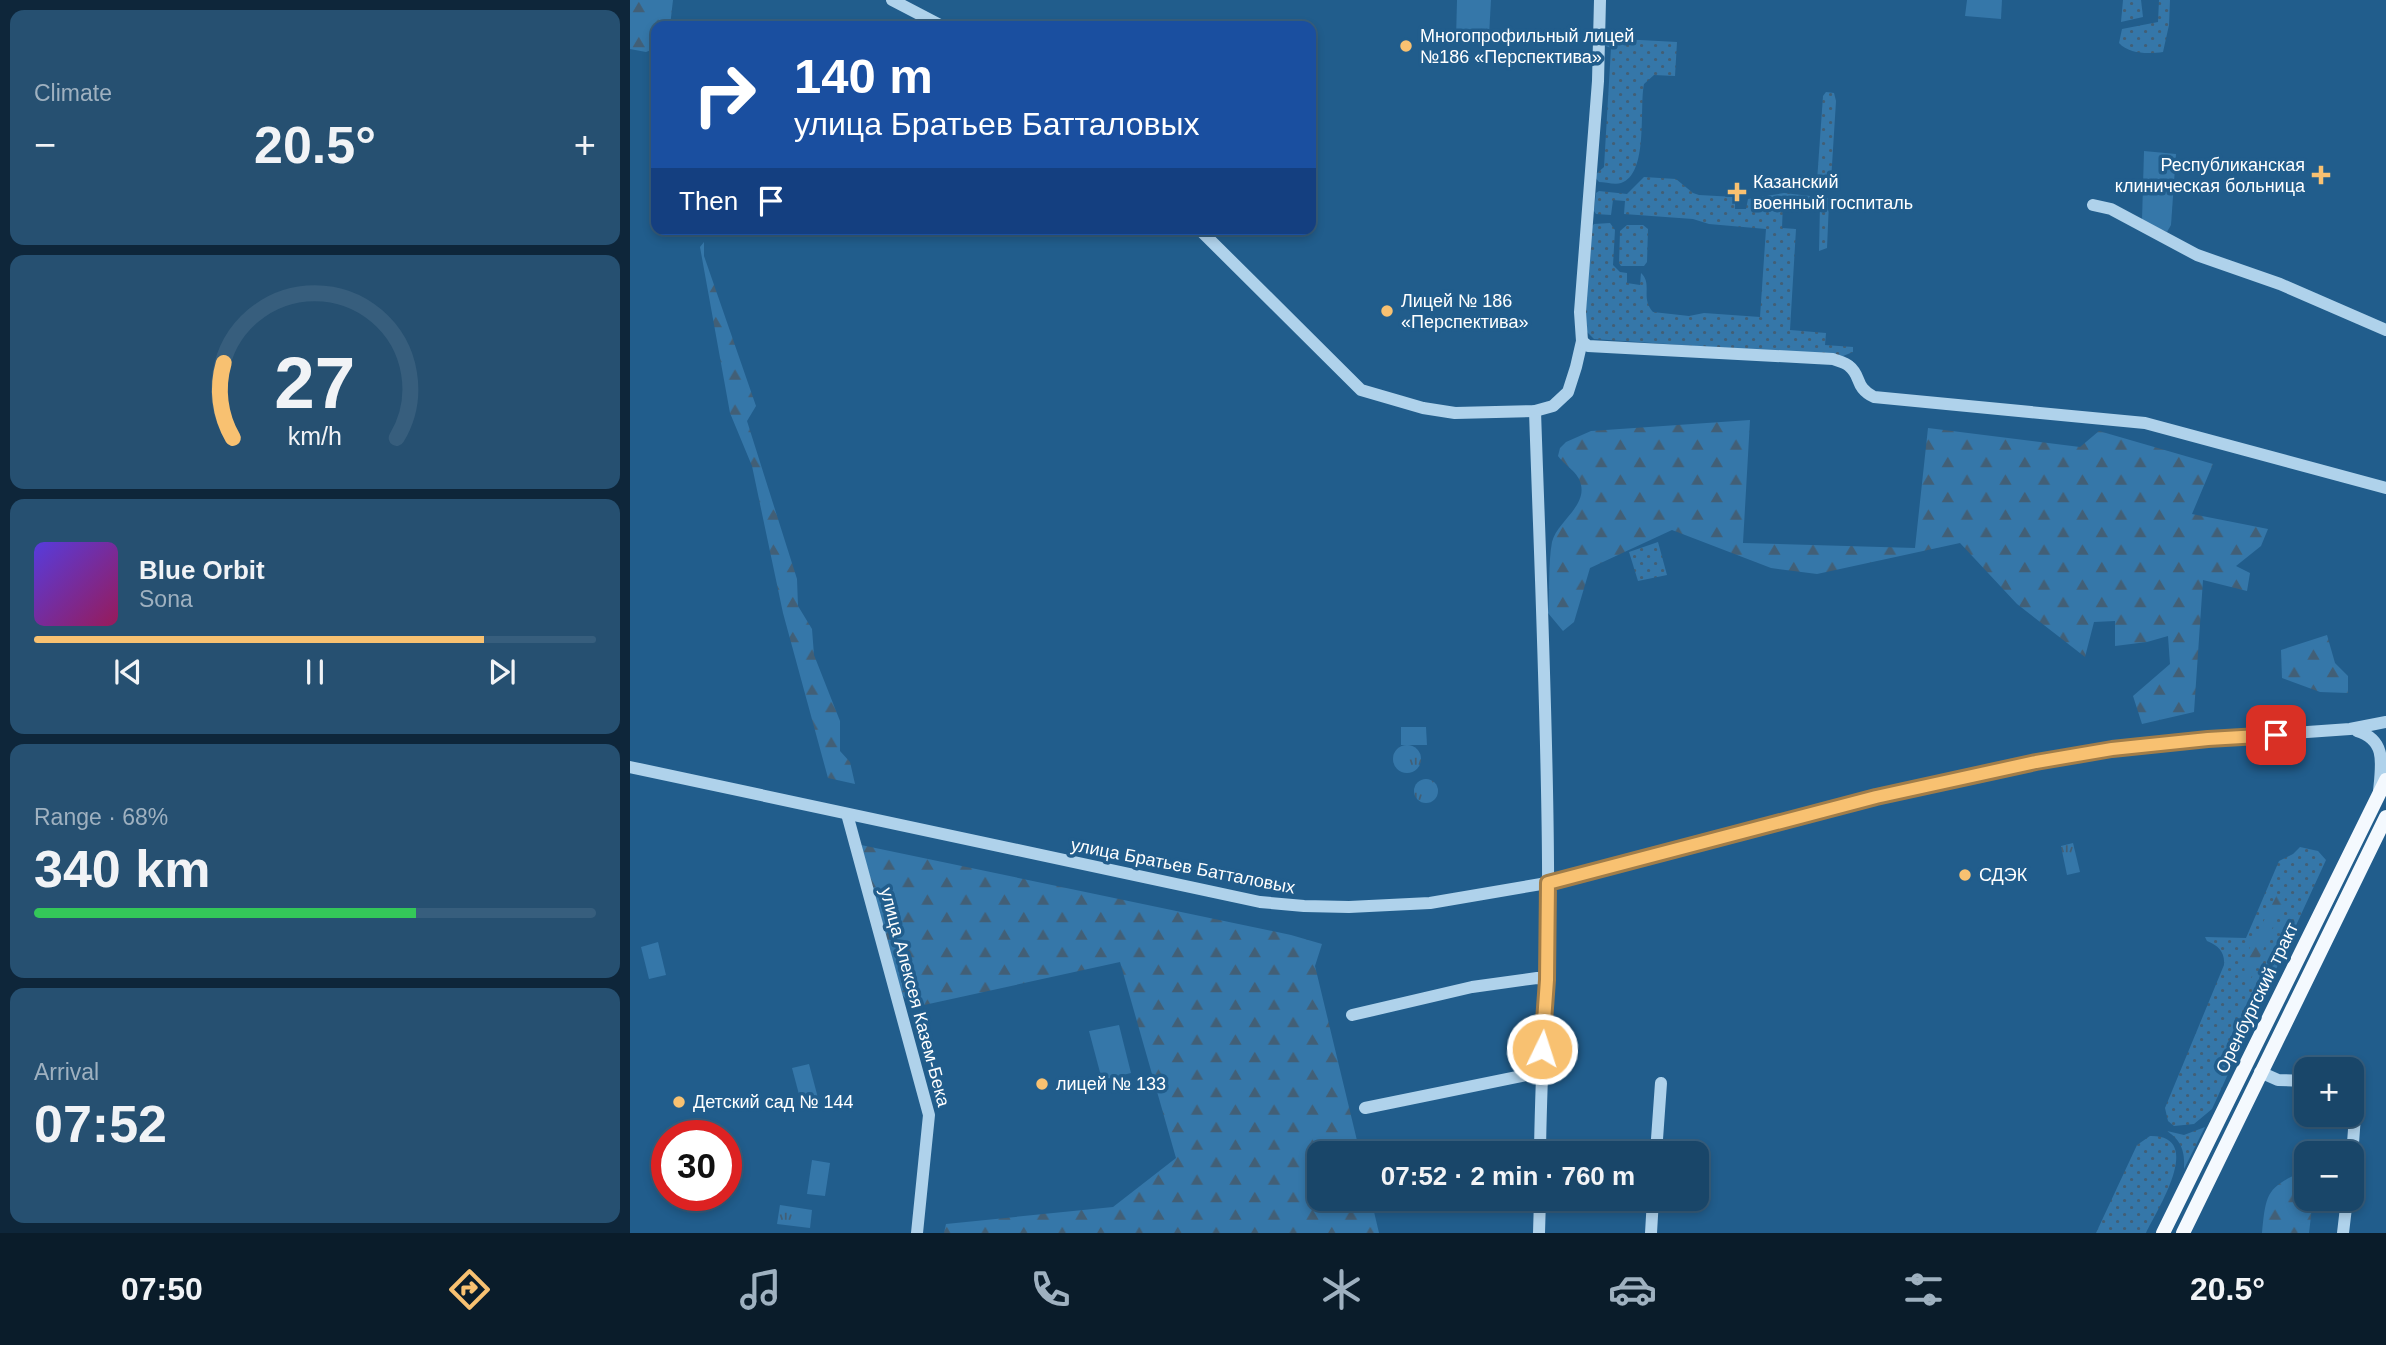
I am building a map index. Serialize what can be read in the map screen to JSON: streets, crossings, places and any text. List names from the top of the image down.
{
  "streets": {
    "main road": ["Оренбургский тракт"],
    "street": ["улица Братьев Батталовых", "улица Алексея Казем-Бека"]
  },
  "crossings": [
    ["улица Братьев Батталовых", "улица Алексея Казем-Бека"],
    ["улица Братьев Батталовых", "Оренбургский тракт"]
  ],
  "places": {
    "other": [
      "Многопрофильный лицей №186 «Перспектива»",
      "Лицей № 186 «Перспектива»",
      "СДЭК",
      "лицей № 133",
      "Детский сад № 144"
    ],
    "health": ["Республиканская клиническая больница", "Казанский военный госпиталь"]
  },
  "page": {
    "tile": [
      "Climate",
      ["Range · 68%", "340 km"],
      ["Arrival", "07:52"]
    ],
    "turn": ["140 m", "улица Братьев Батталовых"],
    "heat": ["−", "20.5°", "+"],
    "then": "Then",
    "song": ["Blue Orbit", "Sona"],
    "map_buttons": ["+", "−"],
    "limit": "30",
    "trip": "07:52 · 2 min · 760 m",
    "tabs": ["07:50", "20.5°"],
    "gauge": ["27", "km/h"]
  }
}
